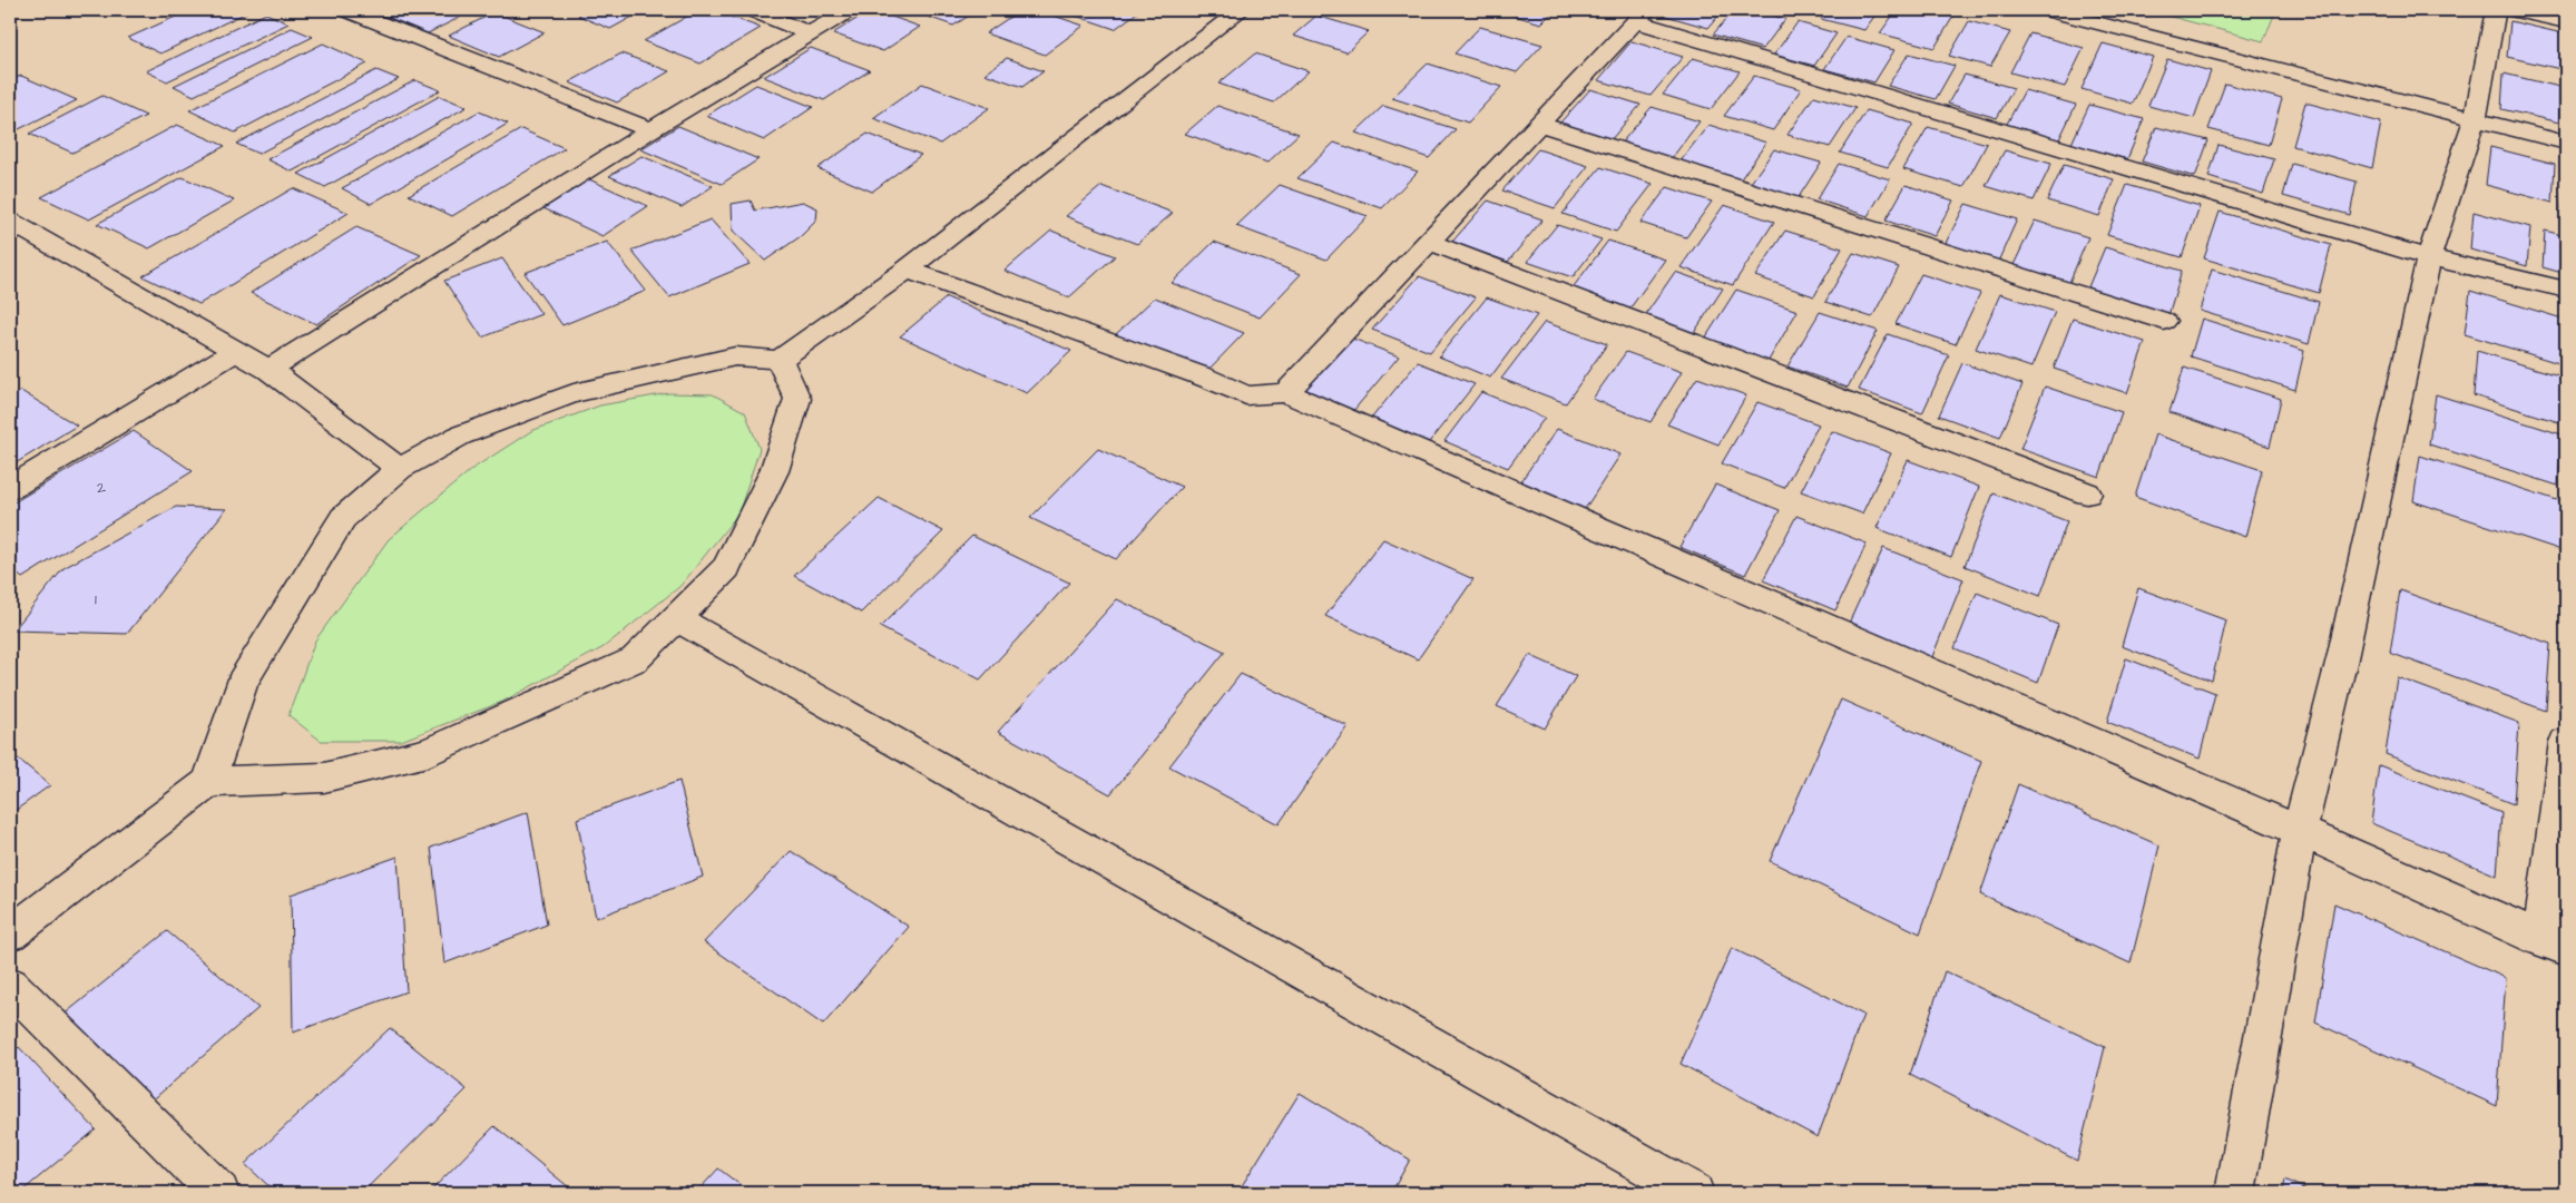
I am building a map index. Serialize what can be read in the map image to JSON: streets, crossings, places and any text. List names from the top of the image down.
{
  "house_numbers": ["2", "1"]
}
